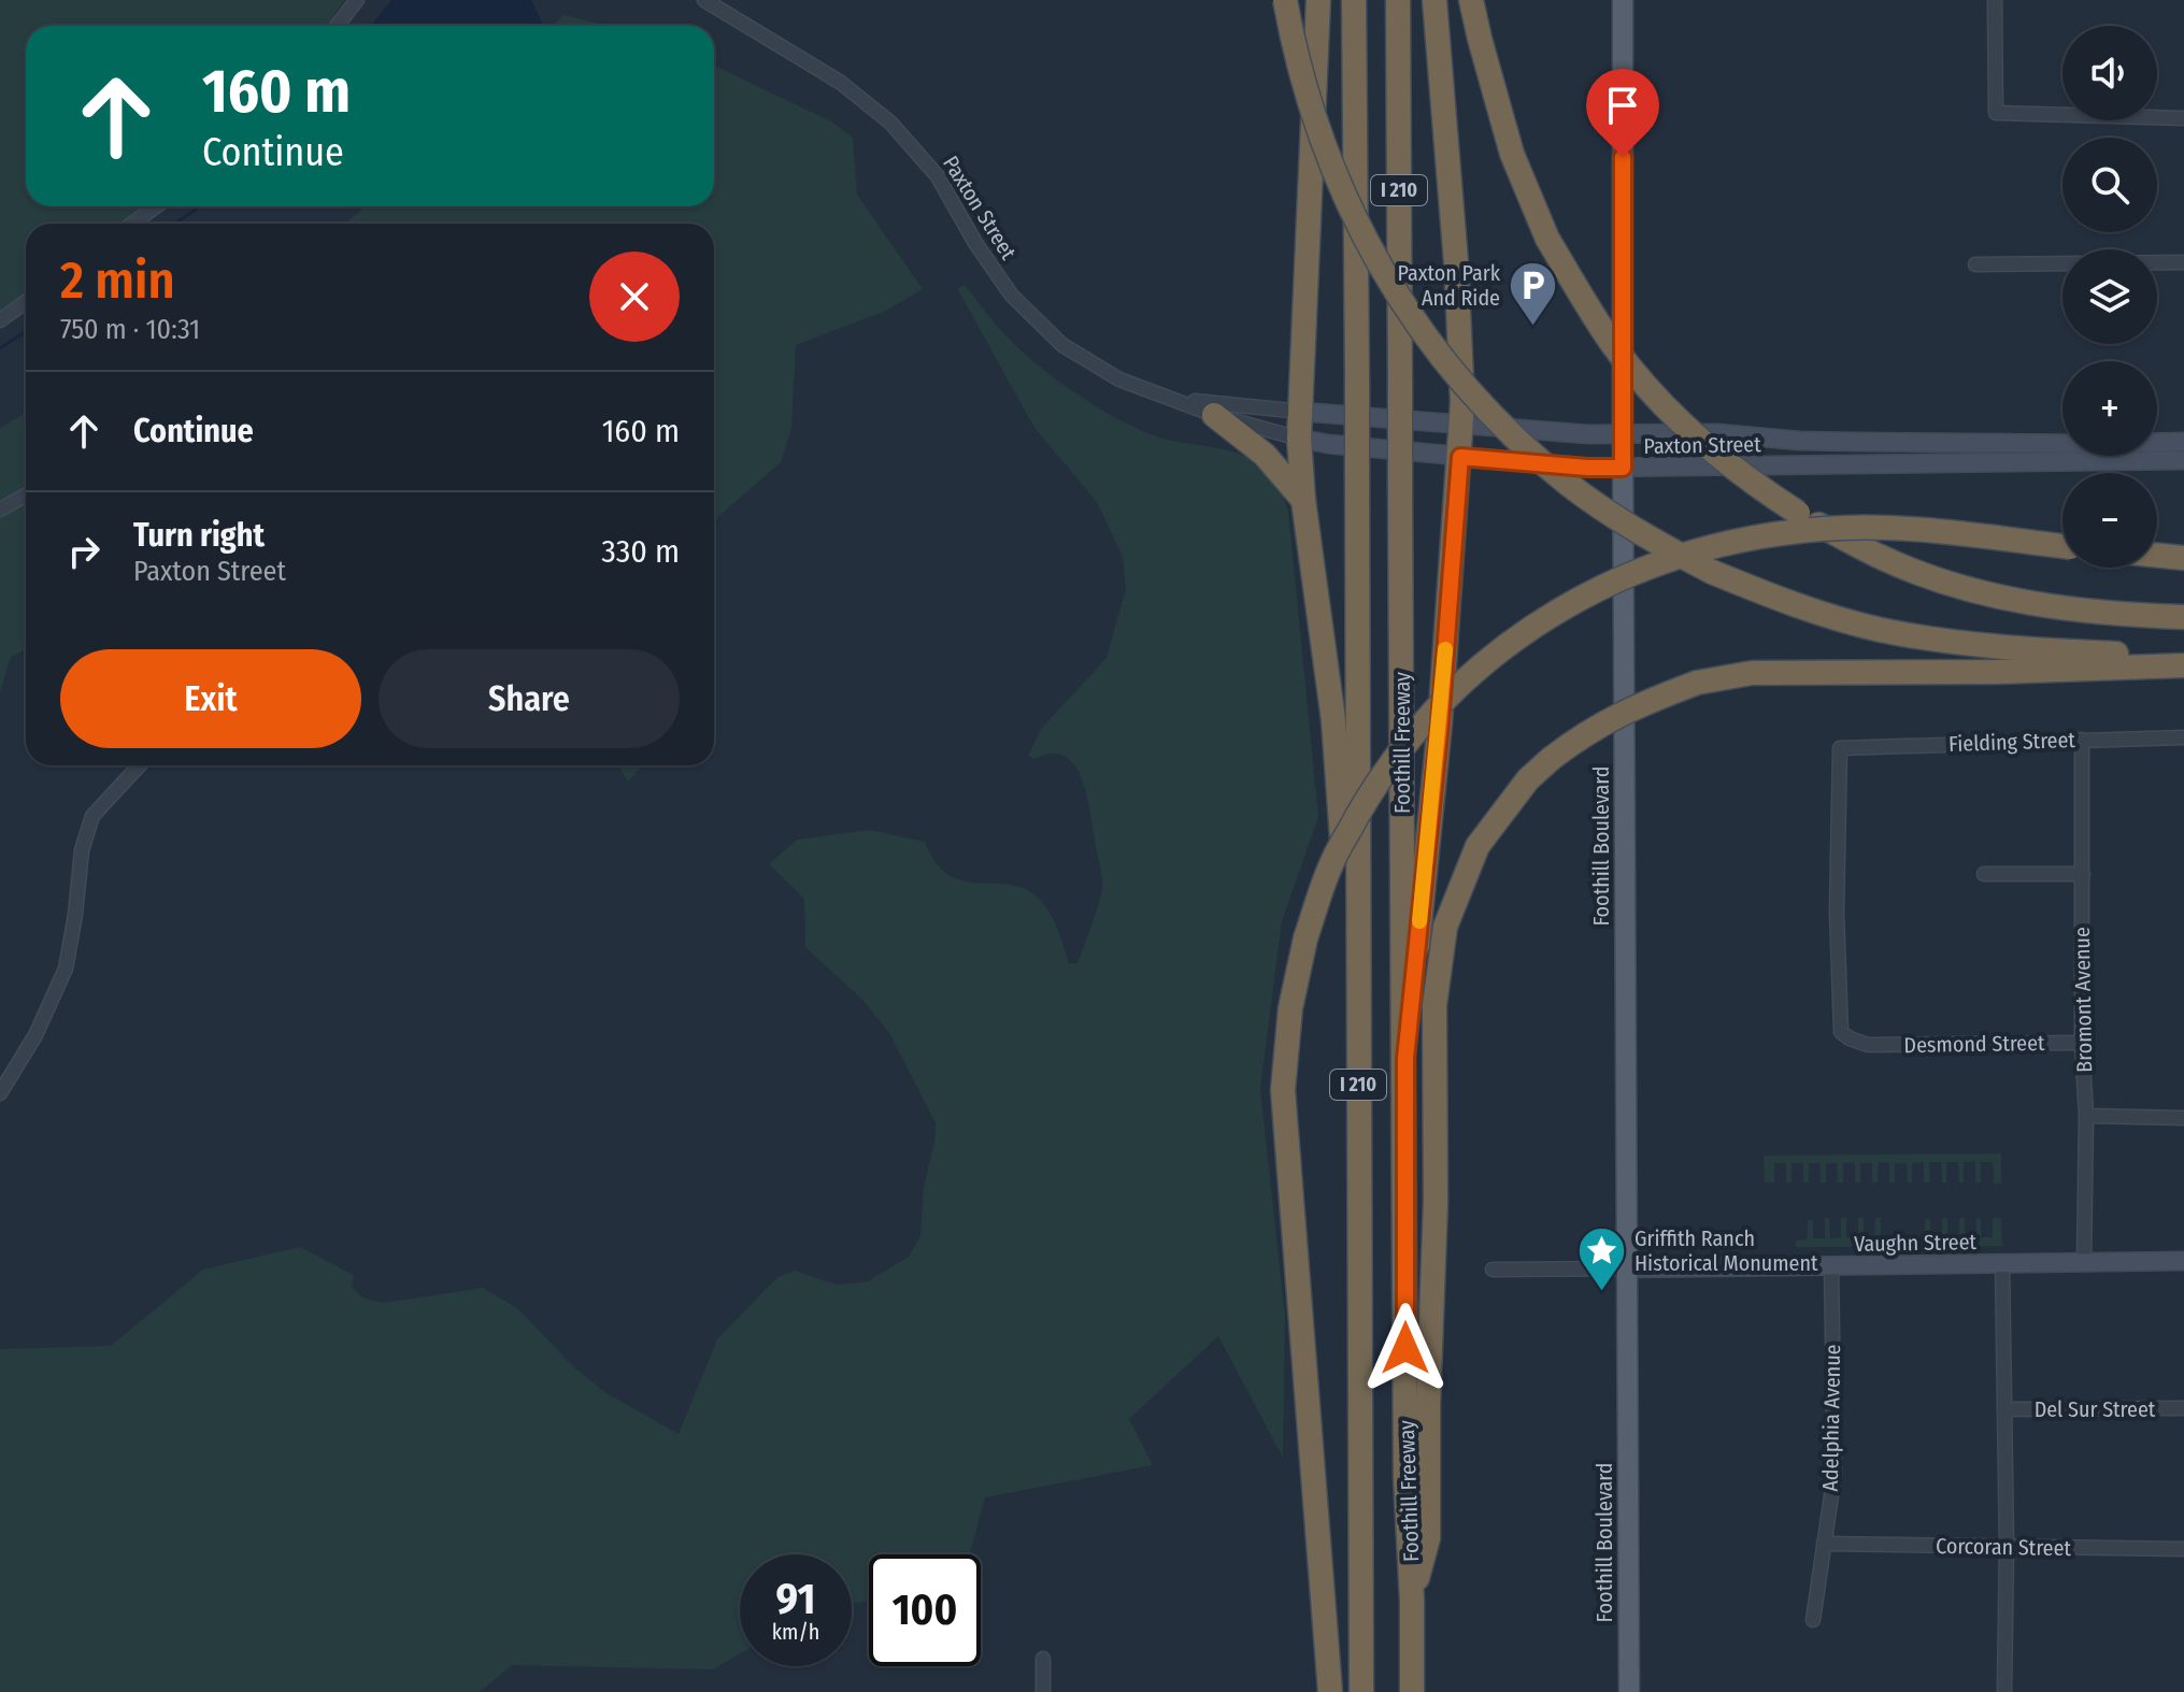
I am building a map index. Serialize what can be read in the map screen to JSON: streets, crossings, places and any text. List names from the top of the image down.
{
  "streets": {
    "highway": ["I 210", "Foothill Freeway"],
    "main road": ["Foothill Boulevard"],
    "street": [
      "Paxton Street",
      "Fielding Street",
      "Bromont Avenue",
      "Desmond Street",
      "Vaughn Street",
      "Del Sur Street",
      "Adelphia Avenue",
      "Corcoran Street"
    ]
  },
  "crossings": [
    ["Paxton Street", "Foothill Boulevard"],
    ["Fielding Street", "Bromont Avenue"],
    ["Fielding Street", "Desmond Street"],
    ["Foothill Boulevard", "Vaughn Street"],
    ["Bromont Avenue", "Desmond Street"],
    ["Bromont Avenue", "Vaughn Street"],
    ["Vaughn Street", "Adelphia Avenue"],
    ["Adelphia Avenue", "Corcoran Street"]
  ],
  "places": {
    "parking": ["Paxton Park And Ride"],
    "place": ["Griffith Ranch Historical Monument"]
  },
  "page": {
    "map_buttons": ["+", "−"],
    "turn": ["160 m", "Continue"],
    "heading": ["2 min", "750 m · 10:31"],
    "list": [
      {
        "name": "Continue",
        "value": "160 m"
      },
      {
        "name": "Turn right",
        "note": "Paxton Street",
        "value": "330 m"
      }
    ],
    "buttons": ["Exit", "Share"],
    "speed": "91 km/h",
    "limit": "100"
  }
}
